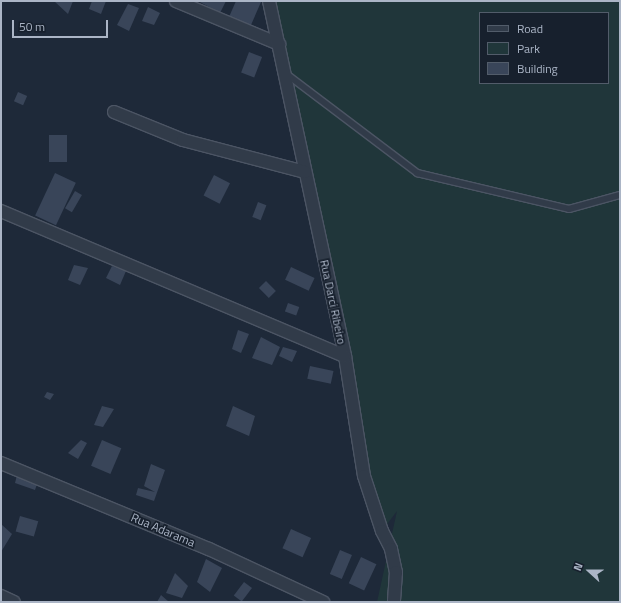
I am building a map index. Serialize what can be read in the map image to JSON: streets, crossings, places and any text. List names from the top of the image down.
{
  "streets": {
    "street": ["Rua Darci Ribeiro", "Rua Adarama"]
  },
  "legend": ["Road", "Park", "Building"],
  "scale_bar": "50 m",
  "north": "left"
}
